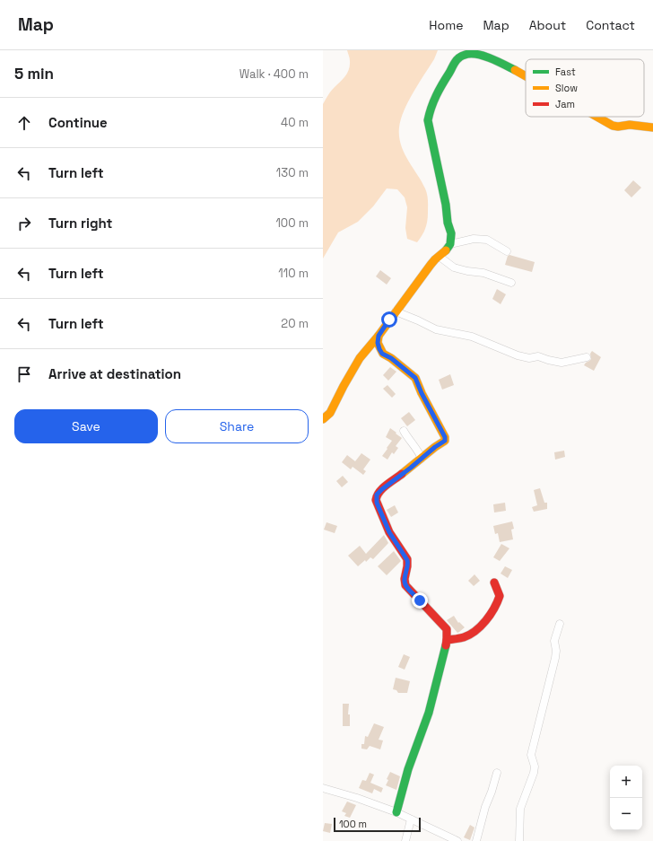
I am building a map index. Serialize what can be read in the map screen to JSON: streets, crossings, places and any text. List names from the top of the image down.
{
  "legend": ["Fast", "Slow", "Jam"],
  "scale_bar": "100 m",
  "page": {
    "header": "Map",
    "nav": [
      "Home",
      "Map",
      "About",
      "Contact"
    ],
    "heading": ["5 min", "Walk · 400 m"],
    "list": [
      ["Continue", "40 m"],
      ["Turn left", "130 m"],
      ["Turn right", "100 m"],
      ["Turn left", "110 m"],
      ["Turn left", "20 m"],
      "Arrive at destination"
    ],
    "buttons": ["Save", "Share"],
    "map_buttons": ["+", "−"],
    "scale": "100 m"
  }
}
